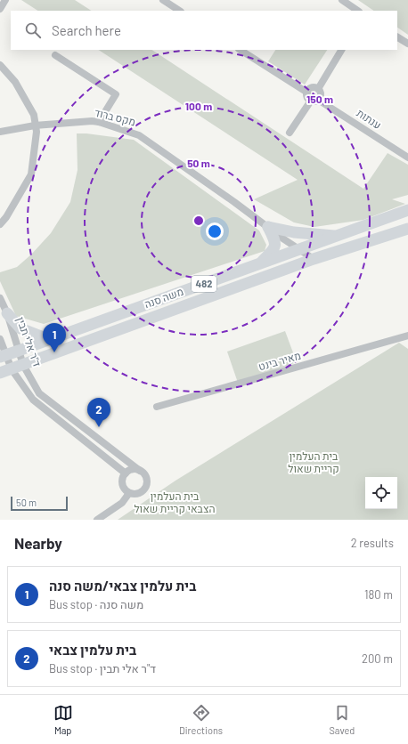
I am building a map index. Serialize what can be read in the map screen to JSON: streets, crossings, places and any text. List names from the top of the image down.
{
  "streets": {
    "main road": ["482", "משה סנה"],
    "street": [
      "מקס ברוד",
      "ענתות",
      "ד\"ר אלי תבין",
      "מאיר בינט"
    ]
  },
  "crossings": [
    ["מקס ברוד", "משה סנה"],
    ["משה סנה", "ד\"ר אלי תבין"]
  ],
  "parks": ["בית העלמין קריית שאול", "בית העלמין הצבאי קריית שאול"],
  "scale_bar": "50 m",
  "page": {
    "search": "Search here",
    "pins": ["1", "2"],
    "scale": "50 m",
    "heading": ["Nearby", "2 results"],
    "list": [
      {
        "mark": "1",
        "name": "בית עלמין צבאי/משה סנה",
        "note": "Bus stop · משה סנה",
        "value": "180 m"
      },
      {
        "mark": "2",
        "name": "בית עלמין צבאי",
        "note": "Bus stop · ד\"ר אלי תבין",
        "value": "200 m"
      }
    ],
    "nav": ["Map", "Directions", "Saved"]
  },
  "rings": ["150 m", "100 m", "50 m"]
}
